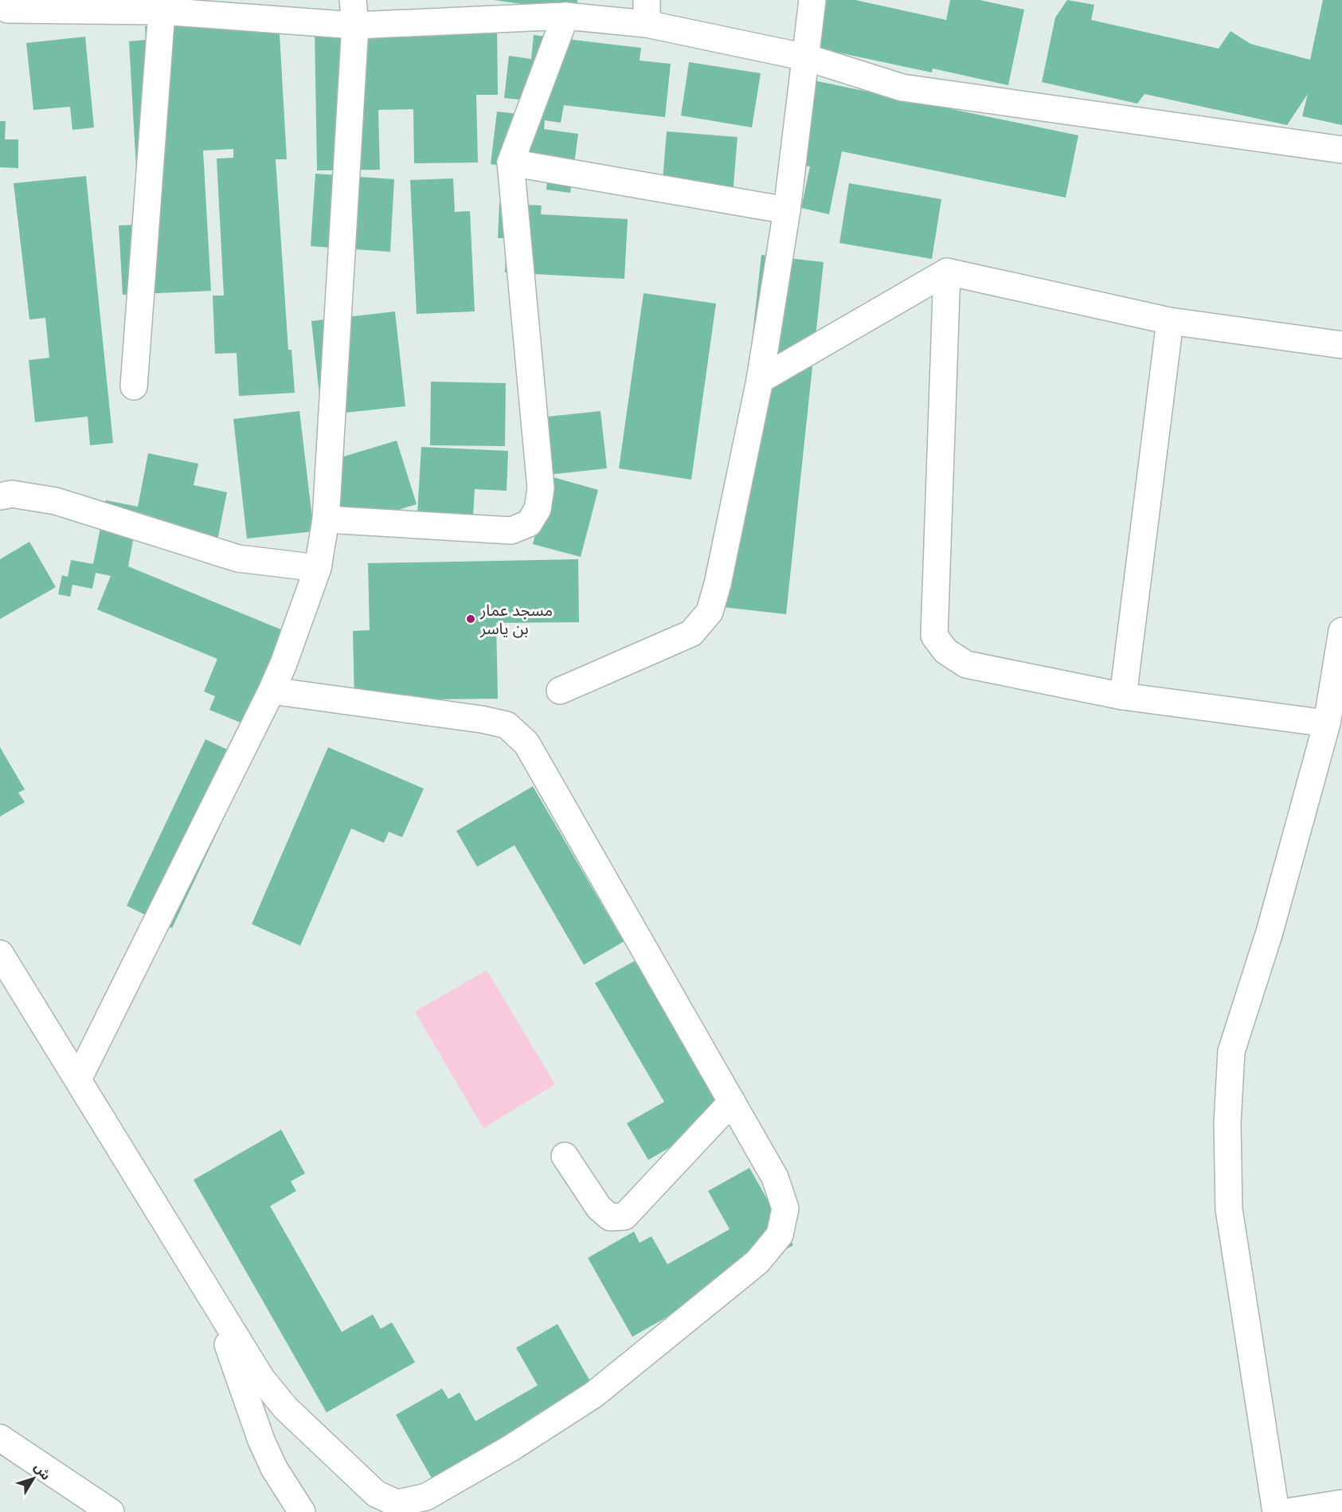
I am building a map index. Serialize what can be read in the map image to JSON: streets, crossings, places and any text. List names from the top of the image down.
{
  "places": ["مسجد عمار بن ياسر"],
  "north": "top right"
}
